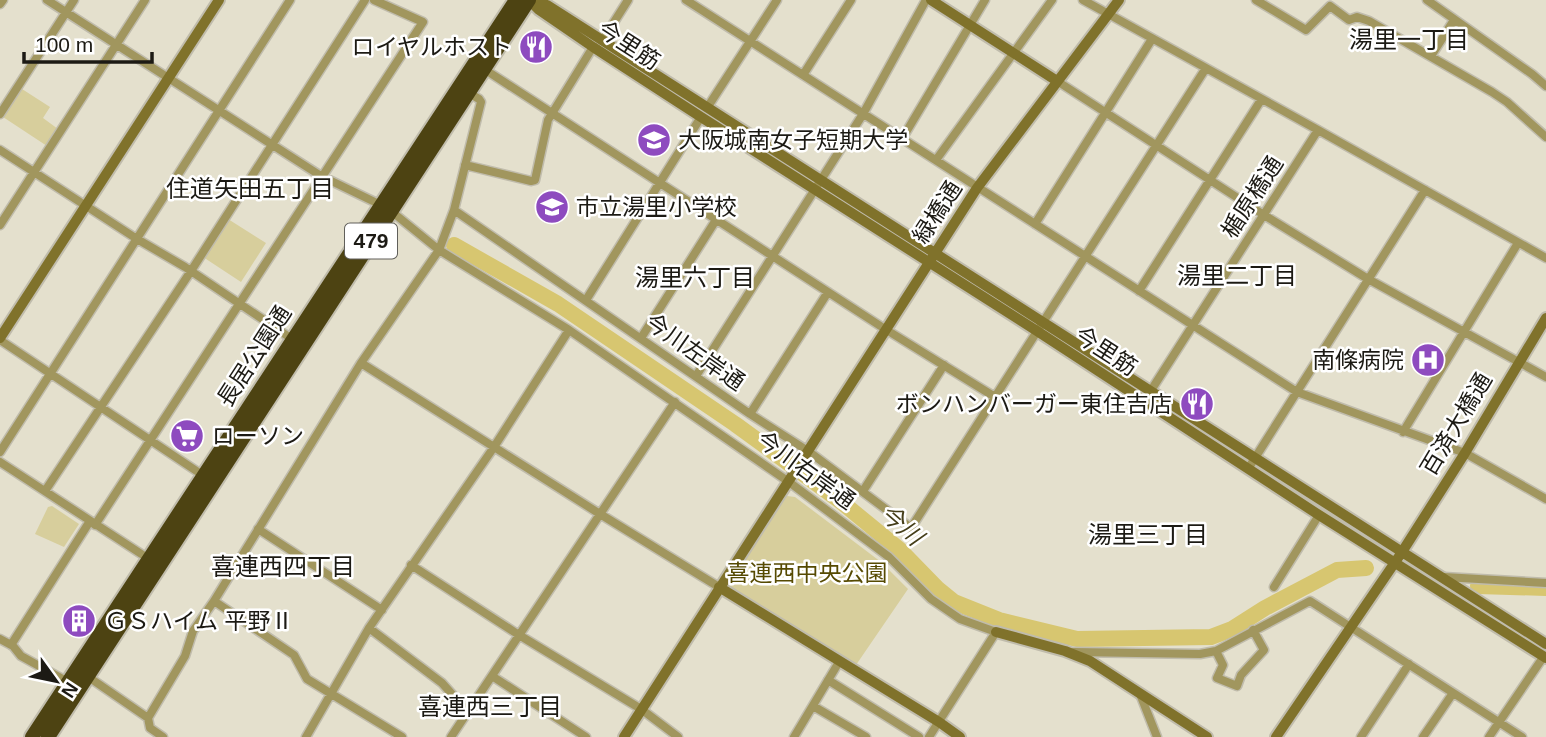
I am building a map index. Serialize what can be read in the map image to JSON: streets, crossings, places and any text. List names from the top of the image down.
{
  "streets": {
    "highway": ["479", "長居公園通"],
    "street": [
      "今里筋",
      "楯原橋通",
      "緑橋通",
      "今川左岸通",
      "百済大橋通",
      "今川右岸通"
    ]
  },
  "crossings": [
    ["今里筋", "楯原橋通"],
    ["今里筋", "緑橋通"],
    ["今里筋", "長居公園通"],
    ["今里筋", "百済大橋通"],
    ["緑橋通", "今川左岸通"],
    ["緑橋通", "今川右岸通"],
    ["長居公園通", "今川右岸通"]
  ],
  "districts": [
    "湯里一丁目",
    "住道矢田五丁目",
    "湯里二丁目",
    "湯里六丁目",
    "湯里三丁目",
    "喜連西四丁目",
    "喜連西三丁目"
  ],
  "water": ["今川"],
  "parks": ["喜連西中央公園"],
  "places": {
    "restaurant": ["ロイヤルホスト", "ボンハンバーガー東住吉店"],
    "school or university": ["大阪城南女子短期大学", "市立湯里小学校"],
    "hospital": ["南條病院"],
    "supermarket": ["ローソン"],
    "building": ["ＧＳハイム 平野Ⅱ"]
  },
  "scale_bar": "100 m",
  "north": "bottom right"
}
